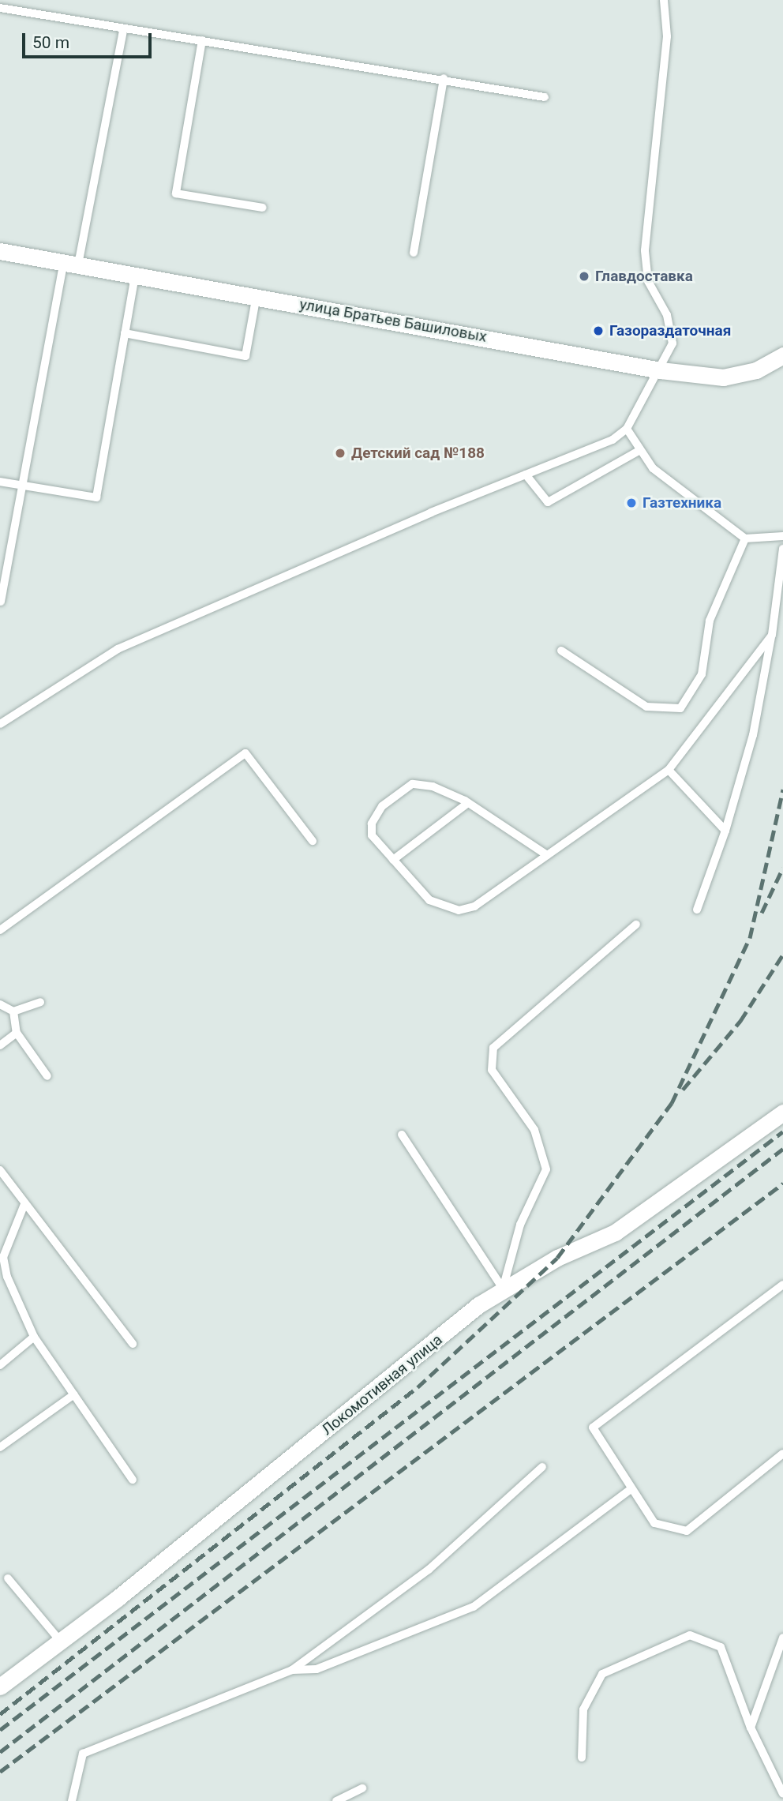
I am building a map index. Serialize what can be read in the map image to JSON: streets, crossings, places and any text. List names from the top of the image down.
{
  "streets": {
    "street": ["улица Братьев Башиловых", "Локомотивная улица"]
  },
  "places": [
    "Главдоставка",
    "Газораздаточная",
    "Детский сад №188",
    "Газтехника"
  ],
  "scale_bar": "50 m"
}
